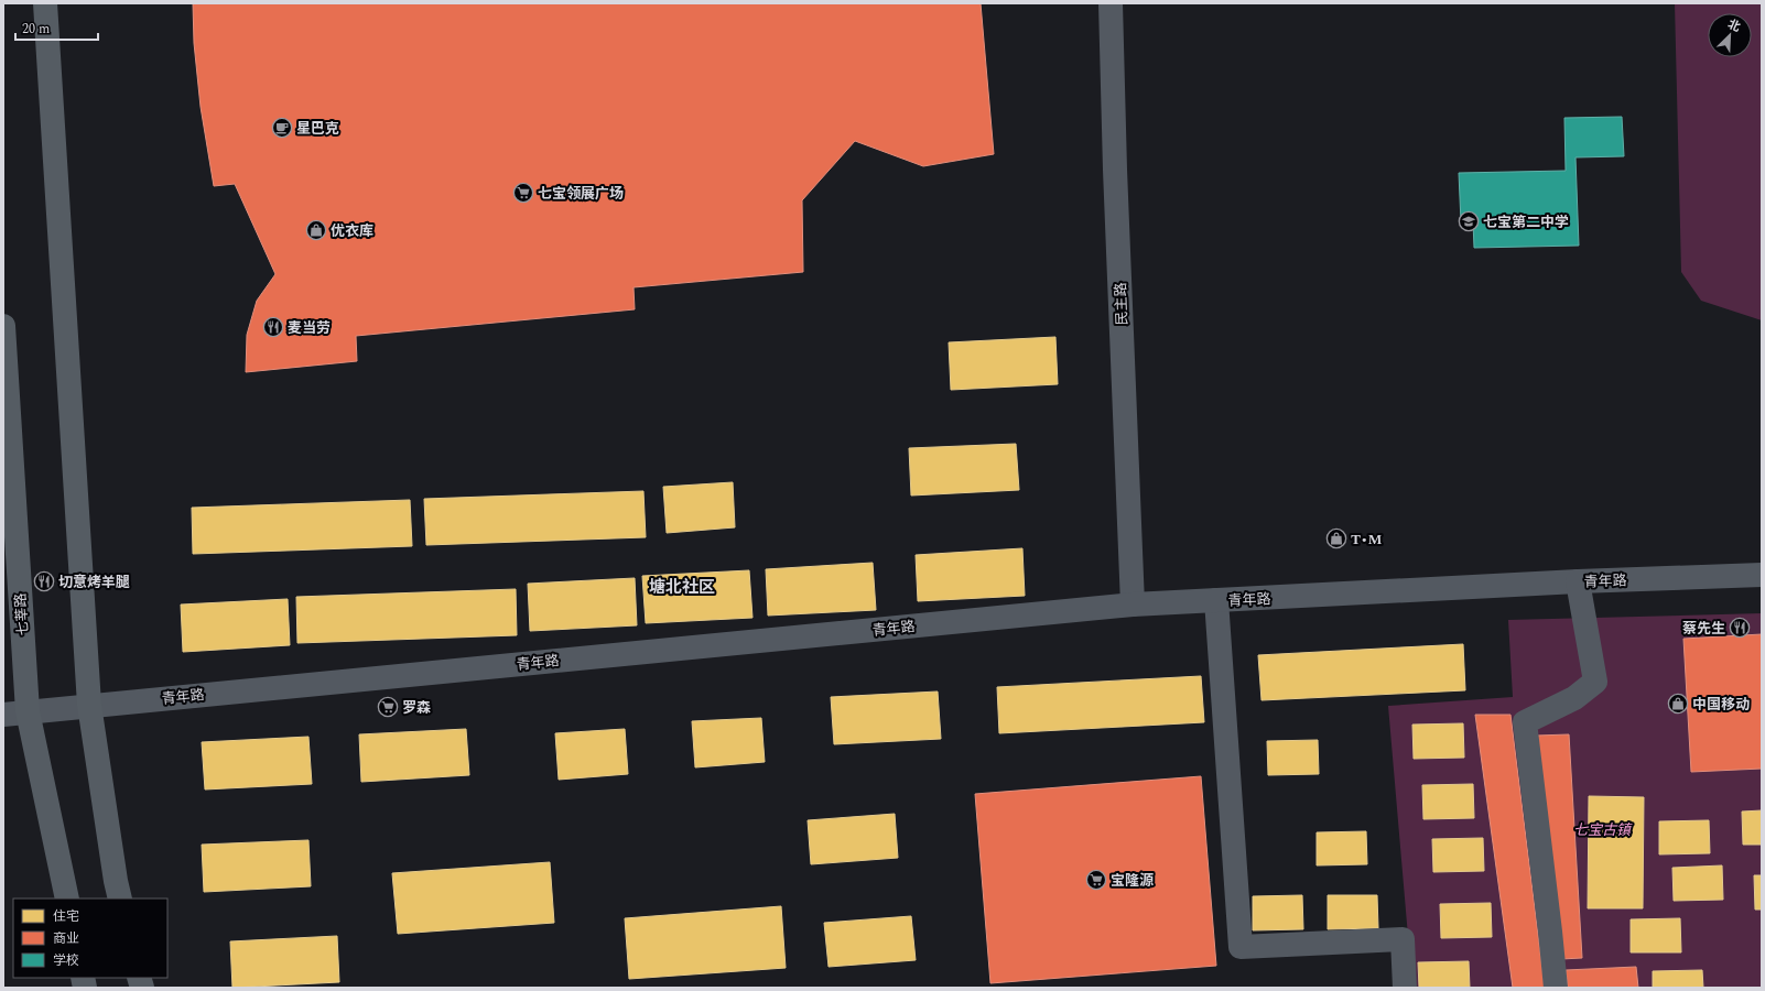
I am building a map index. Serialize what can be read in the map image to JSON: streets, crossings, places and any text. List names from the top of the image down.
{
  "streets": {
    "main road": ["七莘路"],
    "street": ["民主路", "青年路"]
  },
  "crossings": [
    ["民主路", "青年路"],
    ["青年路", "七莘路"]
  ],
  "districts": ["塘北社区"],
  "parks": ["七宝古镇"],
  "places": {
    "cafe": ["星巴克"],
    "supermarket": ["七宝领展广场", "罗森", "宝隆源"],
    "school or university": ["七宝第二中学"],
    "shop": ["优衣库", "T•M", "中国移动"],
    "restaurant": ["麦当劳", "切意烤羊腿", "蔡先生"]
  },
  "legend": ["住宅", "商业", "学校"],
  "scale_bar": "20 m",
  "north": "top right"
}
